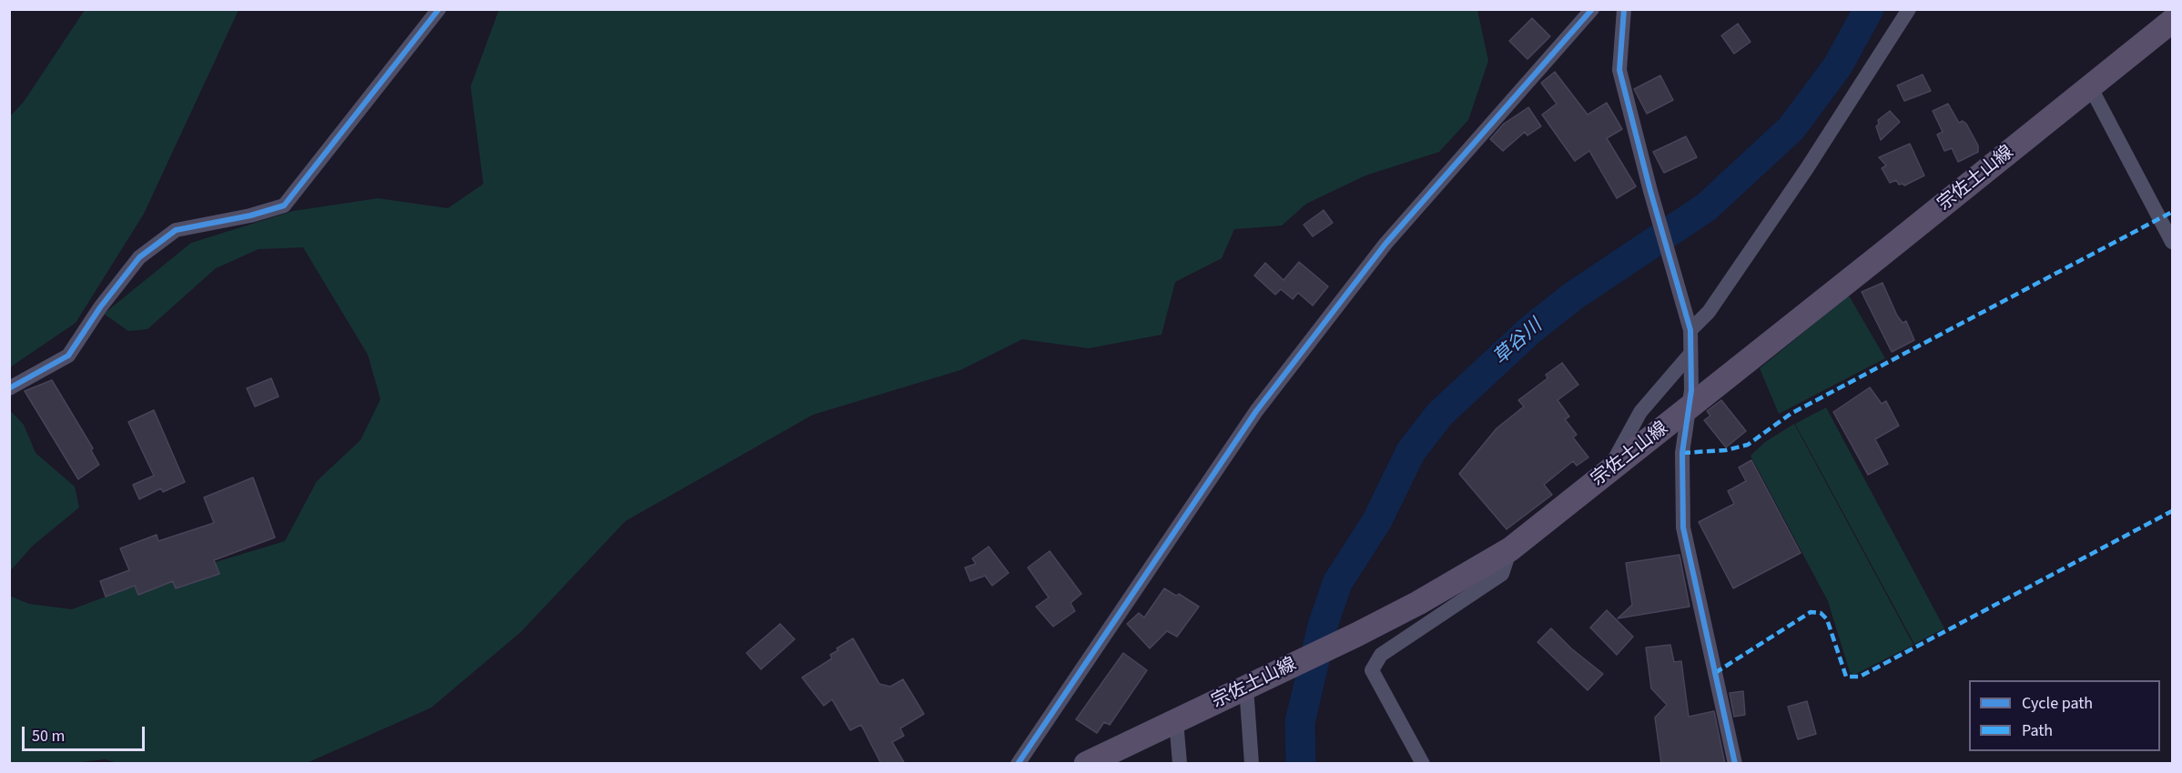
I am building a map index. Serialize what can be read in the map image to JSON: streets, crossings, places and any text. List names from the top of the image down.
{
  "streets": {
    "main road": ["宗佐土山線"]
  },
  "water": ["草谷川"],
  "legend": ["Cycle path", "Path"],
  "scale_bar": "50 m"
}
